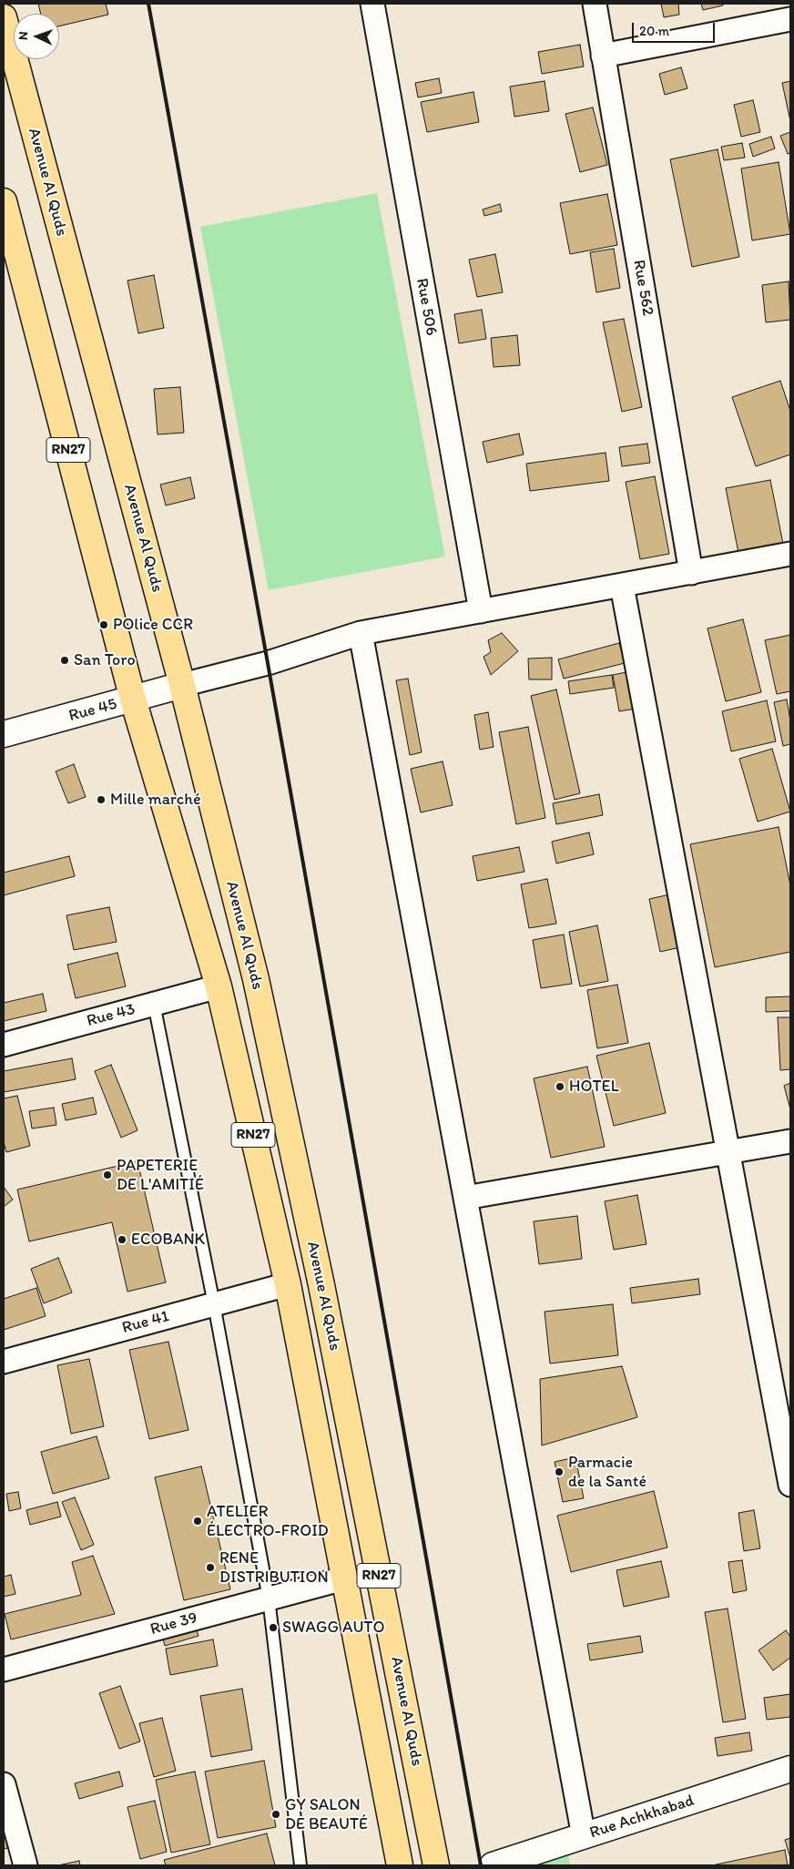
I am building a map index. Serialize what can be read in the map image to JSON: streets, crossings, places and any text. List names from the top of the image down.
{
  "streets": {
    "main road": ["Avenue Al Quds", "RN27"],
    "street": [
      "Rue 562",
      "Rue 506",
      "Rue 45",
      "Rue 43",
      "Rue 41",
      "Rue 39",
      "Rue Achkhabad"
    ]
  },
  "crossings": [
    ["Avenue Al Quds", "Rue 45"],
    ["Avenue Al Quds", "Rue 43"],
    ["Avenue Al Quds", "Rue 41"],
    ["Avenue Al Quds", "Rue 39"]
  ],
  "places": [
    "POlice CCR",
    "San Toro",
    "Mille marché",
    "HOTEL",
    "PAPETERIE DE L'AMITIÉ",
    "ECOBANK",
    "Parmacie de la Santé",
    "ATELIER ÉLECTRO-FROID",
    "RENE DISTRIBUTION",
    "SWAGG AUTO",
    "GY SALON DE BEAUTÉ"
  ],
  "scale_bar": "20 m",
  "north": "left"
}
